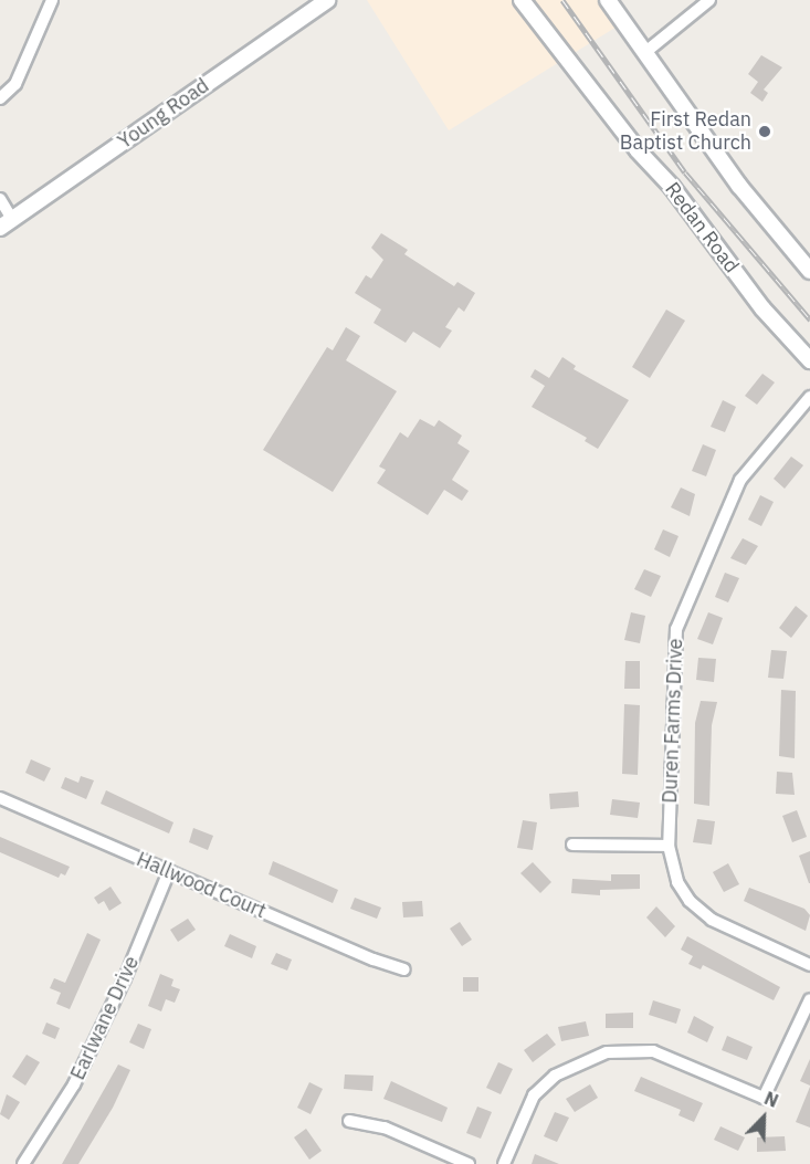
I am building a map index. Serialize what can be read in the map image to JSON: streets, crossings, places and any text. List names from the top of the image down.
{
  "streets": {
    "main road": ["Young Road", "Redan Road"],
    "street": ["Duren Farms Drive", "Hallwood Court", "Earlwane Drive"]
  },
  "crossings": [
    ["Hallwood Court", "Earlwane Drive"]
  ],
  "places": ["First Redan Baptist Church"],
  "north": "top right"
}
